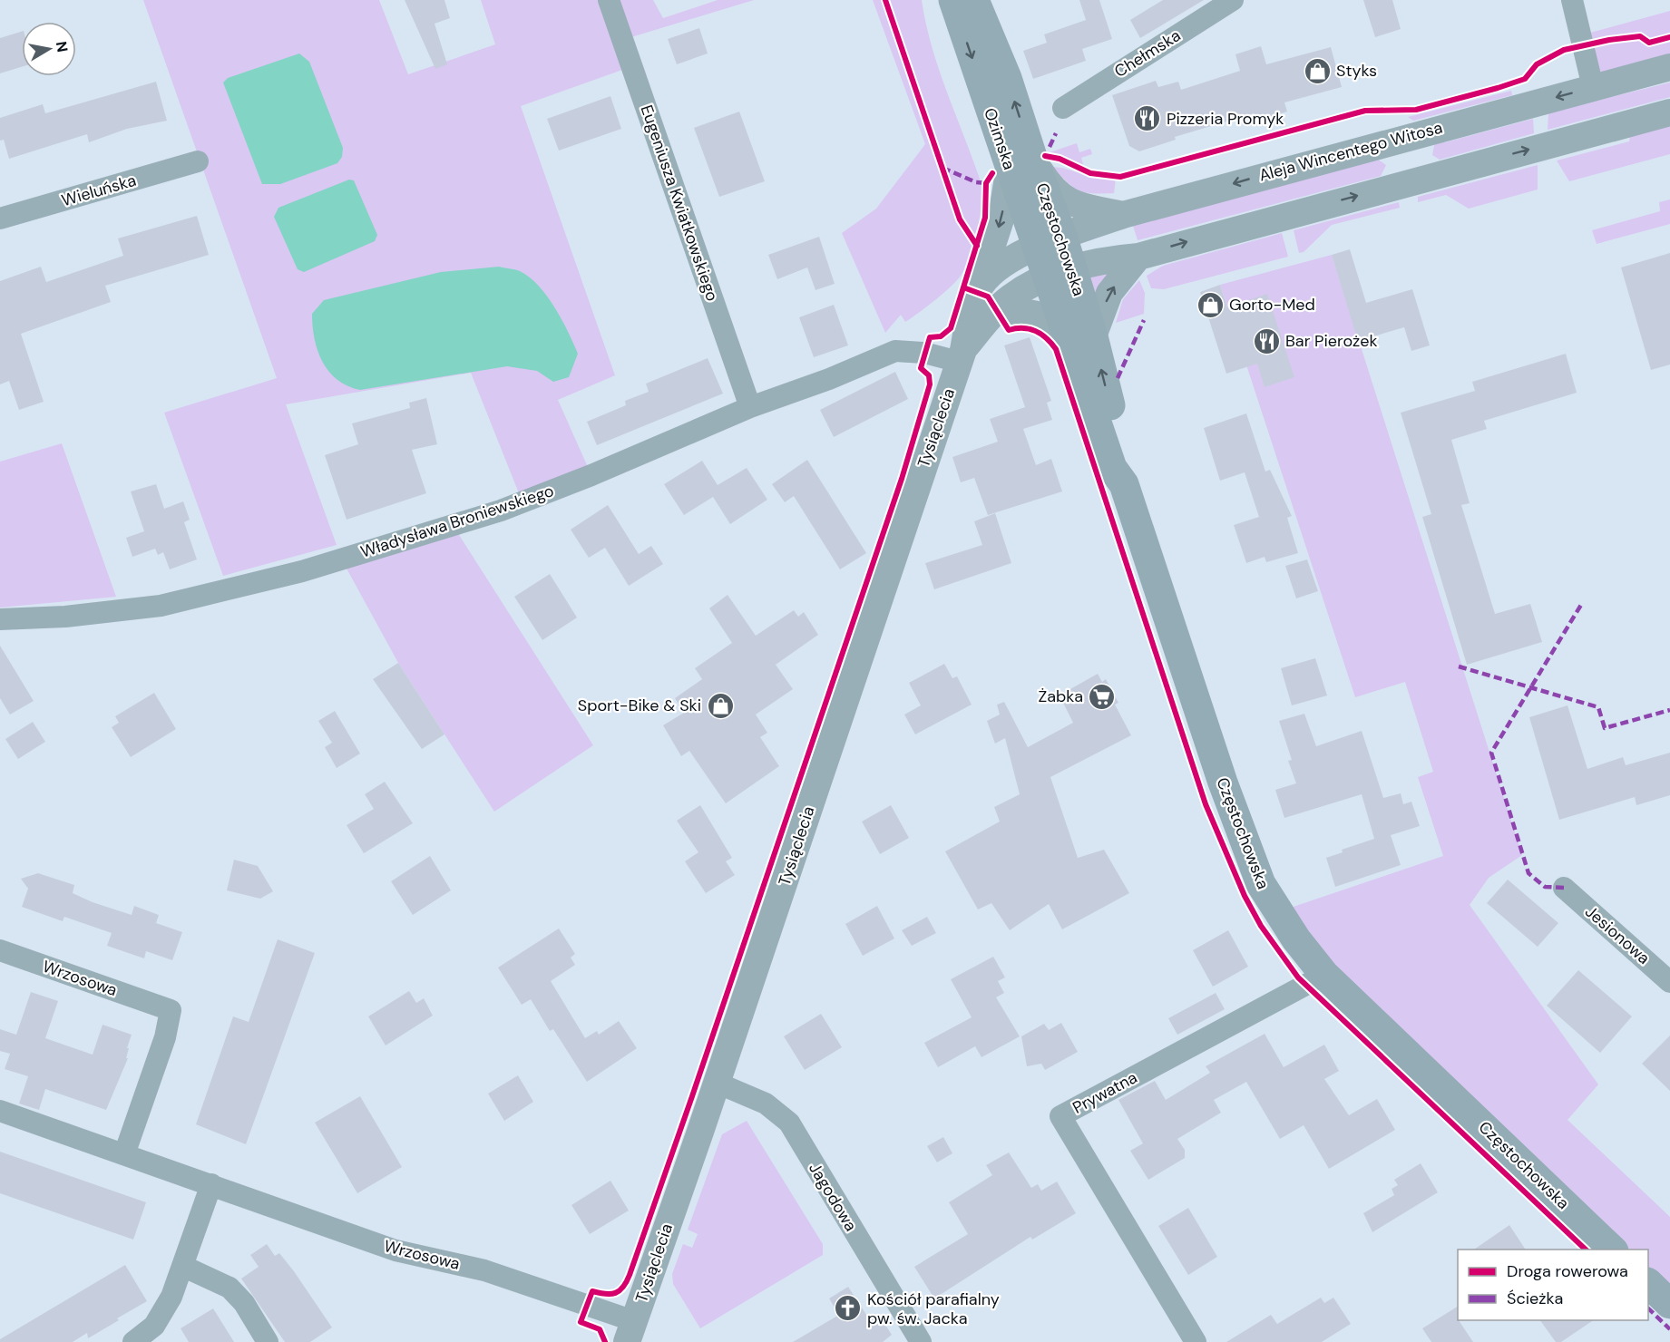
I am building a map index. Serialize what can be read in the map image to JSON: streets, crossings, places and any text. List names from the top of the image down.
{
  "streets": {
    "main road": ["Ozimska", "Częstochowska"],
    "street": [
      "Chełmska",
      "Aleja Wincentego Witosa",
      "Wieluńska",
      "Eugeniusza Kwiatkowskiego",
      "Tysiąclecia",
      "Władysława Broniewskiego",
      "Jesionowa",
      "Wrzosowa",
      "Prywatna",
      "Jagodowa"
    ]
  },
  "crossings": [
    ["Ozimska", "Aleja Wincentego Witosa"],
    ["Ozimska", "Częstochowska"],
    ["Ozimska", "Tysiąclecia"],
    ["Aleja Wincentego Witosa", "Tysiąclecia"],
    ["Eugeniusza Kwiatkowskiego", "Władysława Broniewskiego"],
    ["Częstochowska", "Tysiąclecia"],
    ["Częstochowska", "Prywatna"],
    ["Tysiąclecia", "Władysława Broniewskiego"],
    ["Tysiąclecia", "Wrzosowa"],
    ["Tysiąclecia", "Jagodowa"]
  ],
  "places": {
    "shop": ["Styks", "Gorto-Med", "Sport-Bike & Ski"],
    "restaurant": ["Pizzeria Promyk", "Bar Pierożek"],
    "supermarket": ["Żabka"],
    "church": ["Kościół parafialny pw. św. Jacka"]
  },
  "legend": ["Droga rowerowa", "Ścieżka"],
  "north": "right"
}
